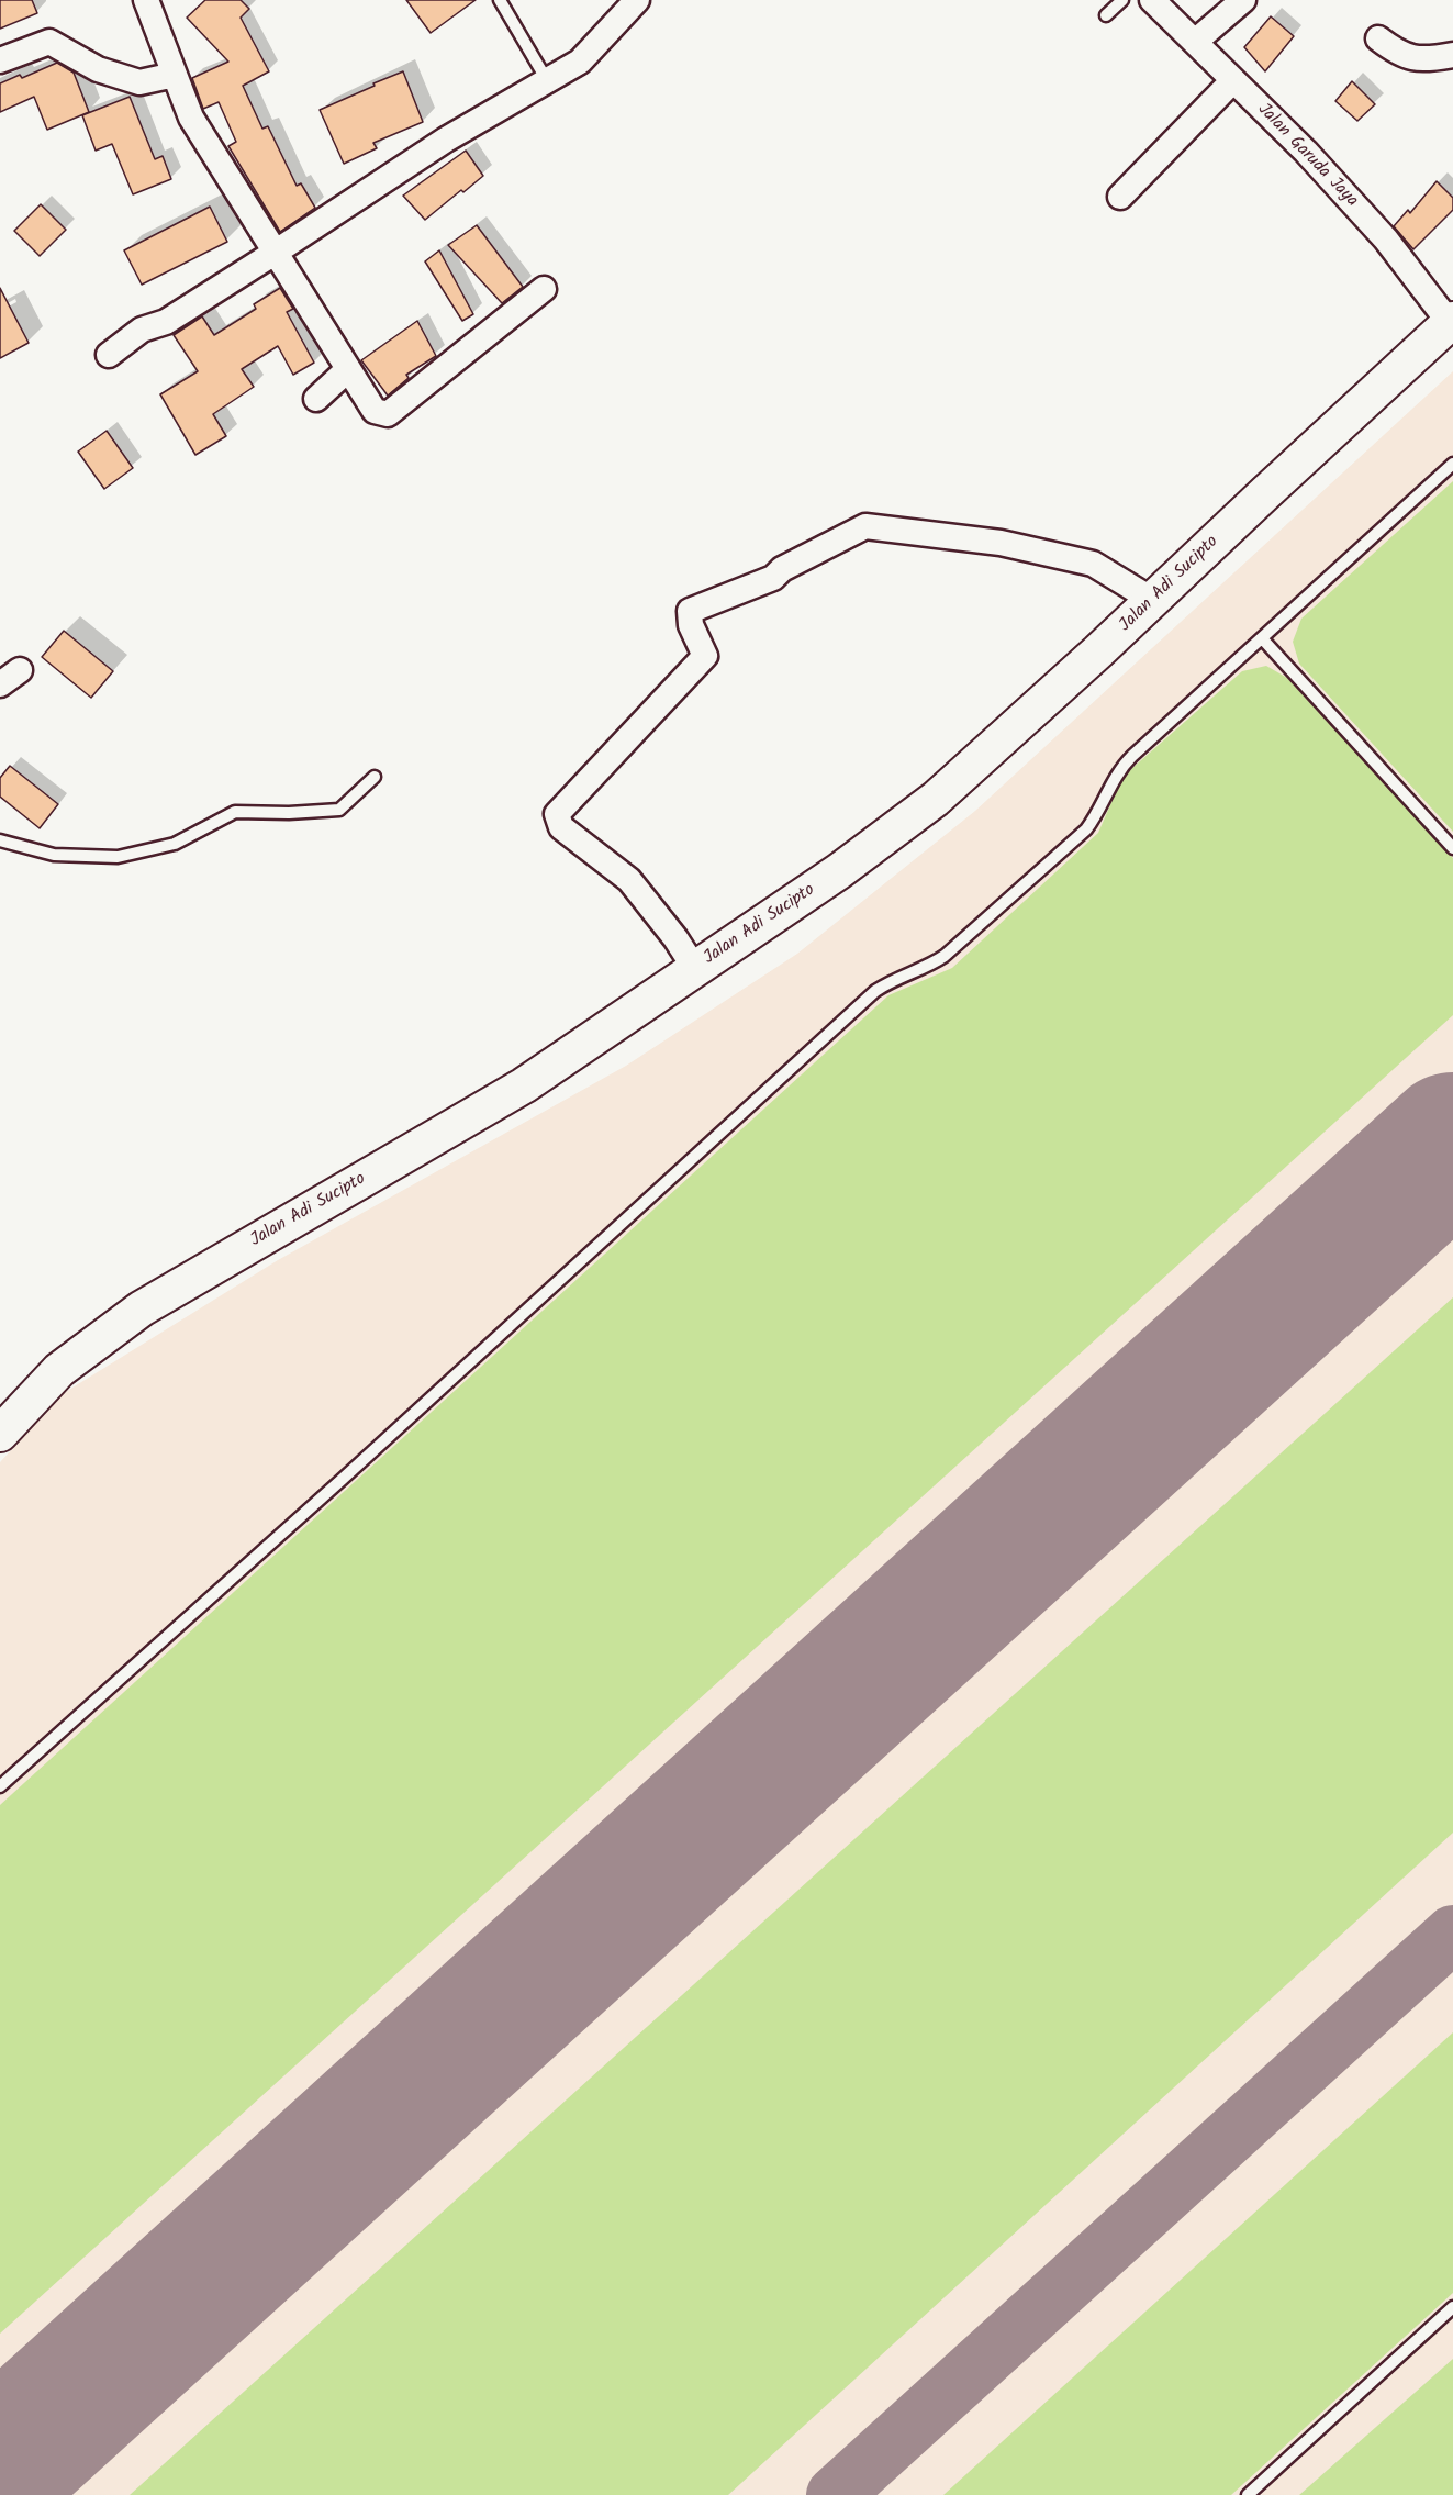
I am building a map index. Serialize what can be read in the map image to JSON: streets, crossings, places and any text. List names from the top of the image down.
{
  "streets": {
    "street": ["Jalan Garuda Jaya", "Jalan Adi Sucipto"]
  },
  "crossings": [
    ["Jalan Garuda Jaya", "Jalan Adi Sucipto"]
  ]
}
